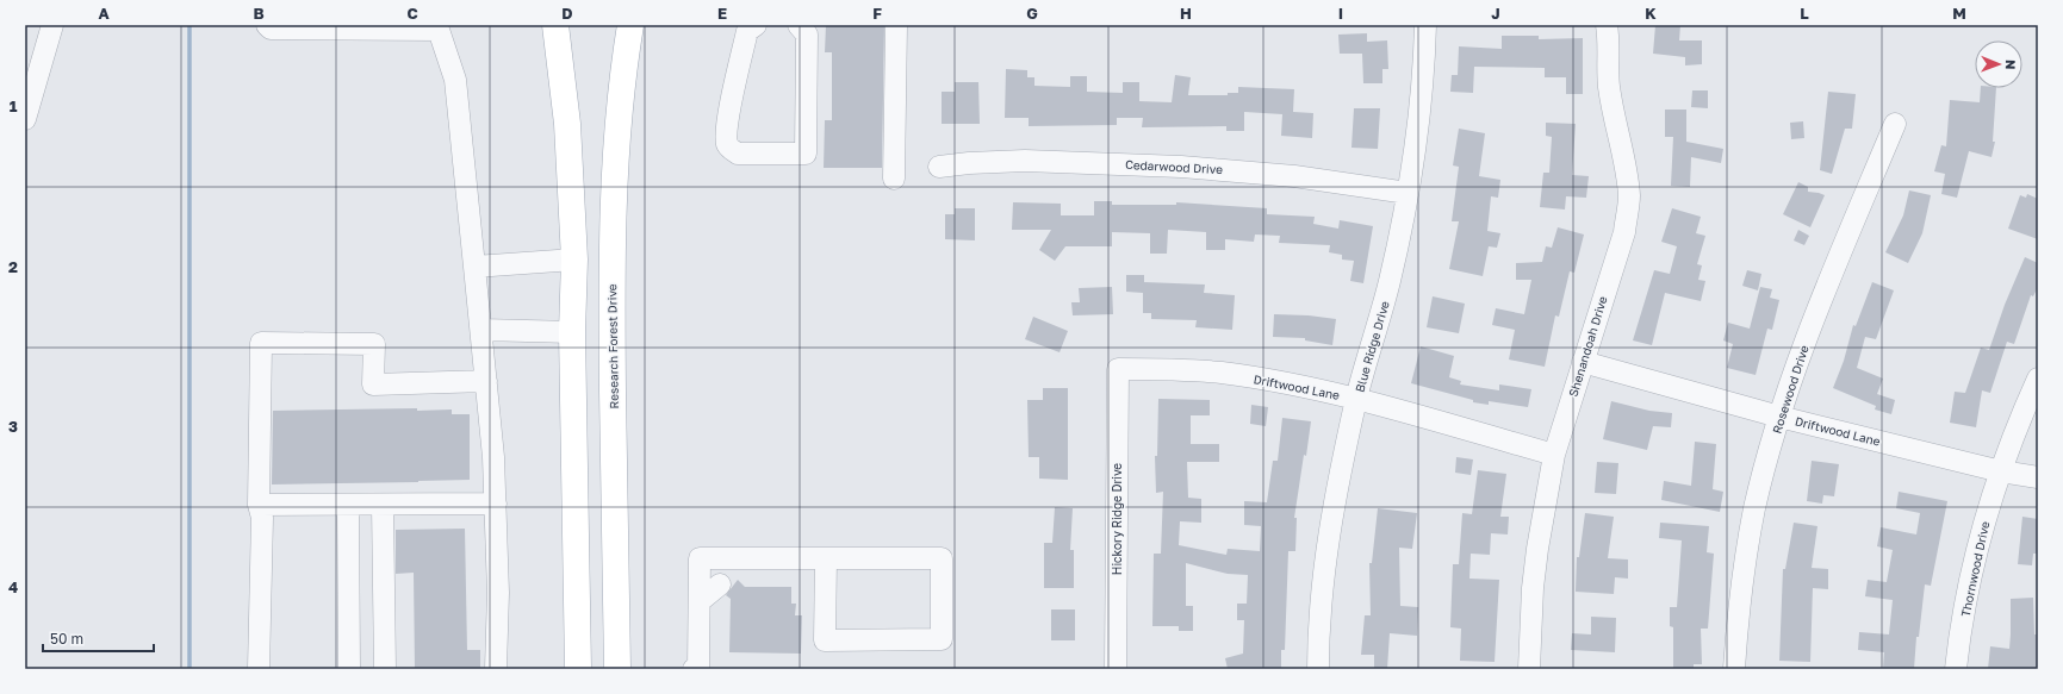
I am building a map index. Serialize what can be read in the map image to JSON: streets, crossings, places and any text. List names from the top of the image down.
{
  "streets": {
    "main road": ["Research Forest Drive"],
    "street": [
      "Cedarwood Drive",
      "Blue Ridge Drive",
      "Shenandoah Drive",
      "Driftwood Lane",
      "Rosewood Drive",
      "Hickory Ridge Drive",
      "Thornwood Drive"
    ]
  },
  "crossings": [
    ["Cedarwood Drive", "Blue Ridge Drive"],
    ["Blue Ridge Drive", "Driftwood Lane"],
    ["Shenandoah Drive", "Driftwood Lane"],
    ["Driftwood Lane", "Rosewood Drive"],
    ["Driftwood Lane", "Hickory Ridge Drive"],
    ["Driftwood Lane", "Thornwood Drive"]
  ],
  "scale_bar": "50 m",
  "north": "right",
  "grid": {
    "columns": [
      "A",
      "B",
      "C",
      "D",
      "E",
      "F",
      "G",
      "H",
      "I",
      "J",
      "K",
      "L",
      "M"
    ],
    "rows": [
      "1",
      "2",
      "3",
      "4"
    ]
  }
}
